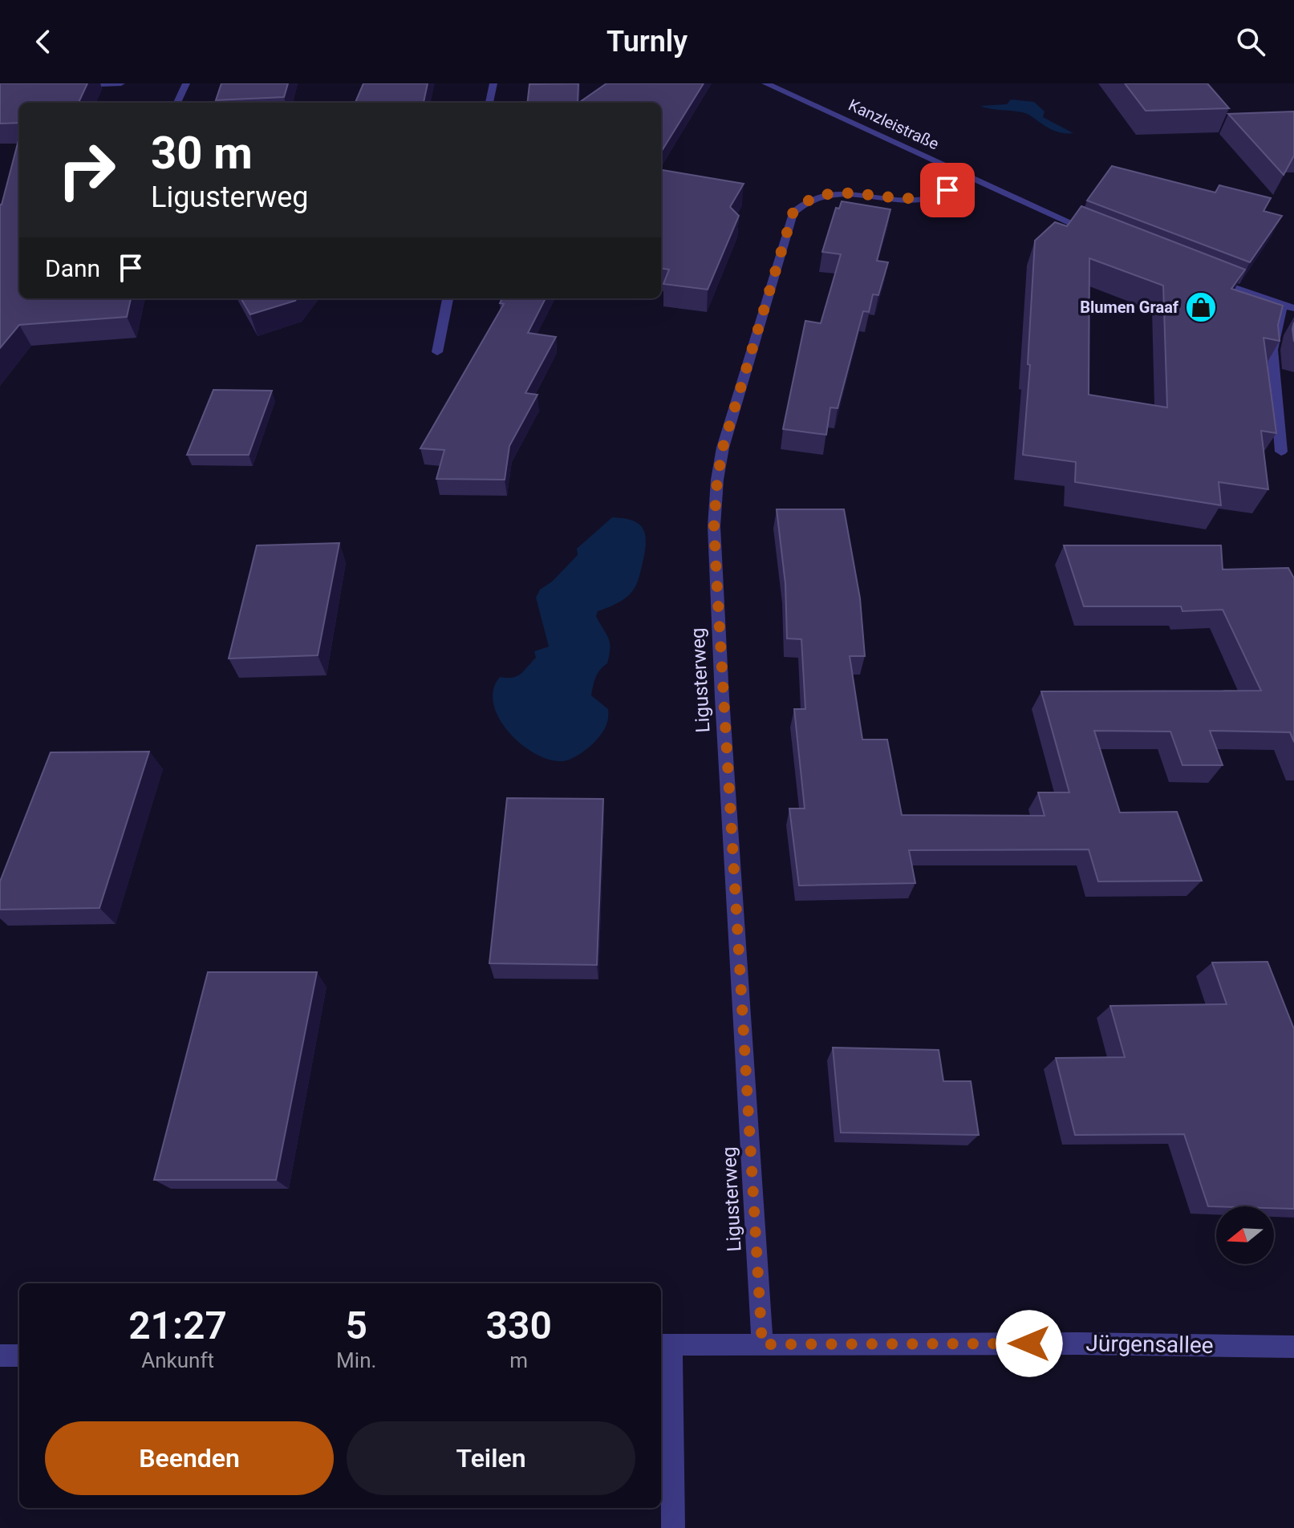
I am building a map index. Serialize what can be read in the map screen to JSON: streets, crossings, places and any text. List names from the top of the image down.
{
  "streets": {
    "street": ["Kanzleistraße", "Ligusterweg", "Jürgensallee"]
  },
  "crossings": [
    ["Kanzleistraße", "Ligusterweg"],
    ["Ligusterweg", "Jürgensallee"]
  ],
  "places": {
    "shop": ["Blumen Graaf"]
  },
  "north": "left",
  "page": {
    "header": "Turnly",
    "turn": ["30 m", "Ligusterweg"],
    "then": "Dann",
    "eta": [
      "21:27",
      "Ankunft",
      "5",
      "Min.",
      "330",
      "m"
    ],
    "buttons": ["Beenden", "Teilen"]
  }
}
